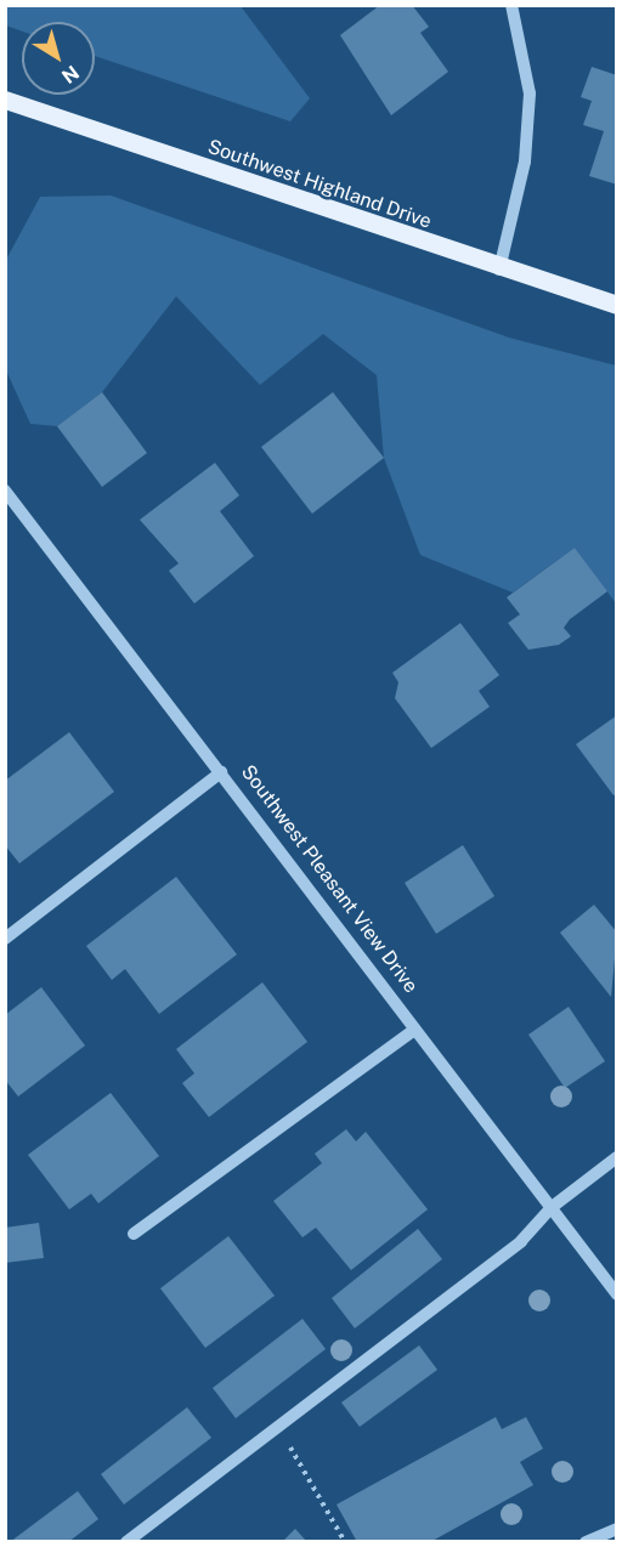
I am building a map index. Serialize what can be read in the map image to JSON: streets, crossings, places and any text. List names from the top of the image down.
{
  "streets": {
    "main road": ["Southwest Highland Drive"],
    "street": ["Southwest Pleasant View Drive"]
  },
  "north": "bottom right"
}
